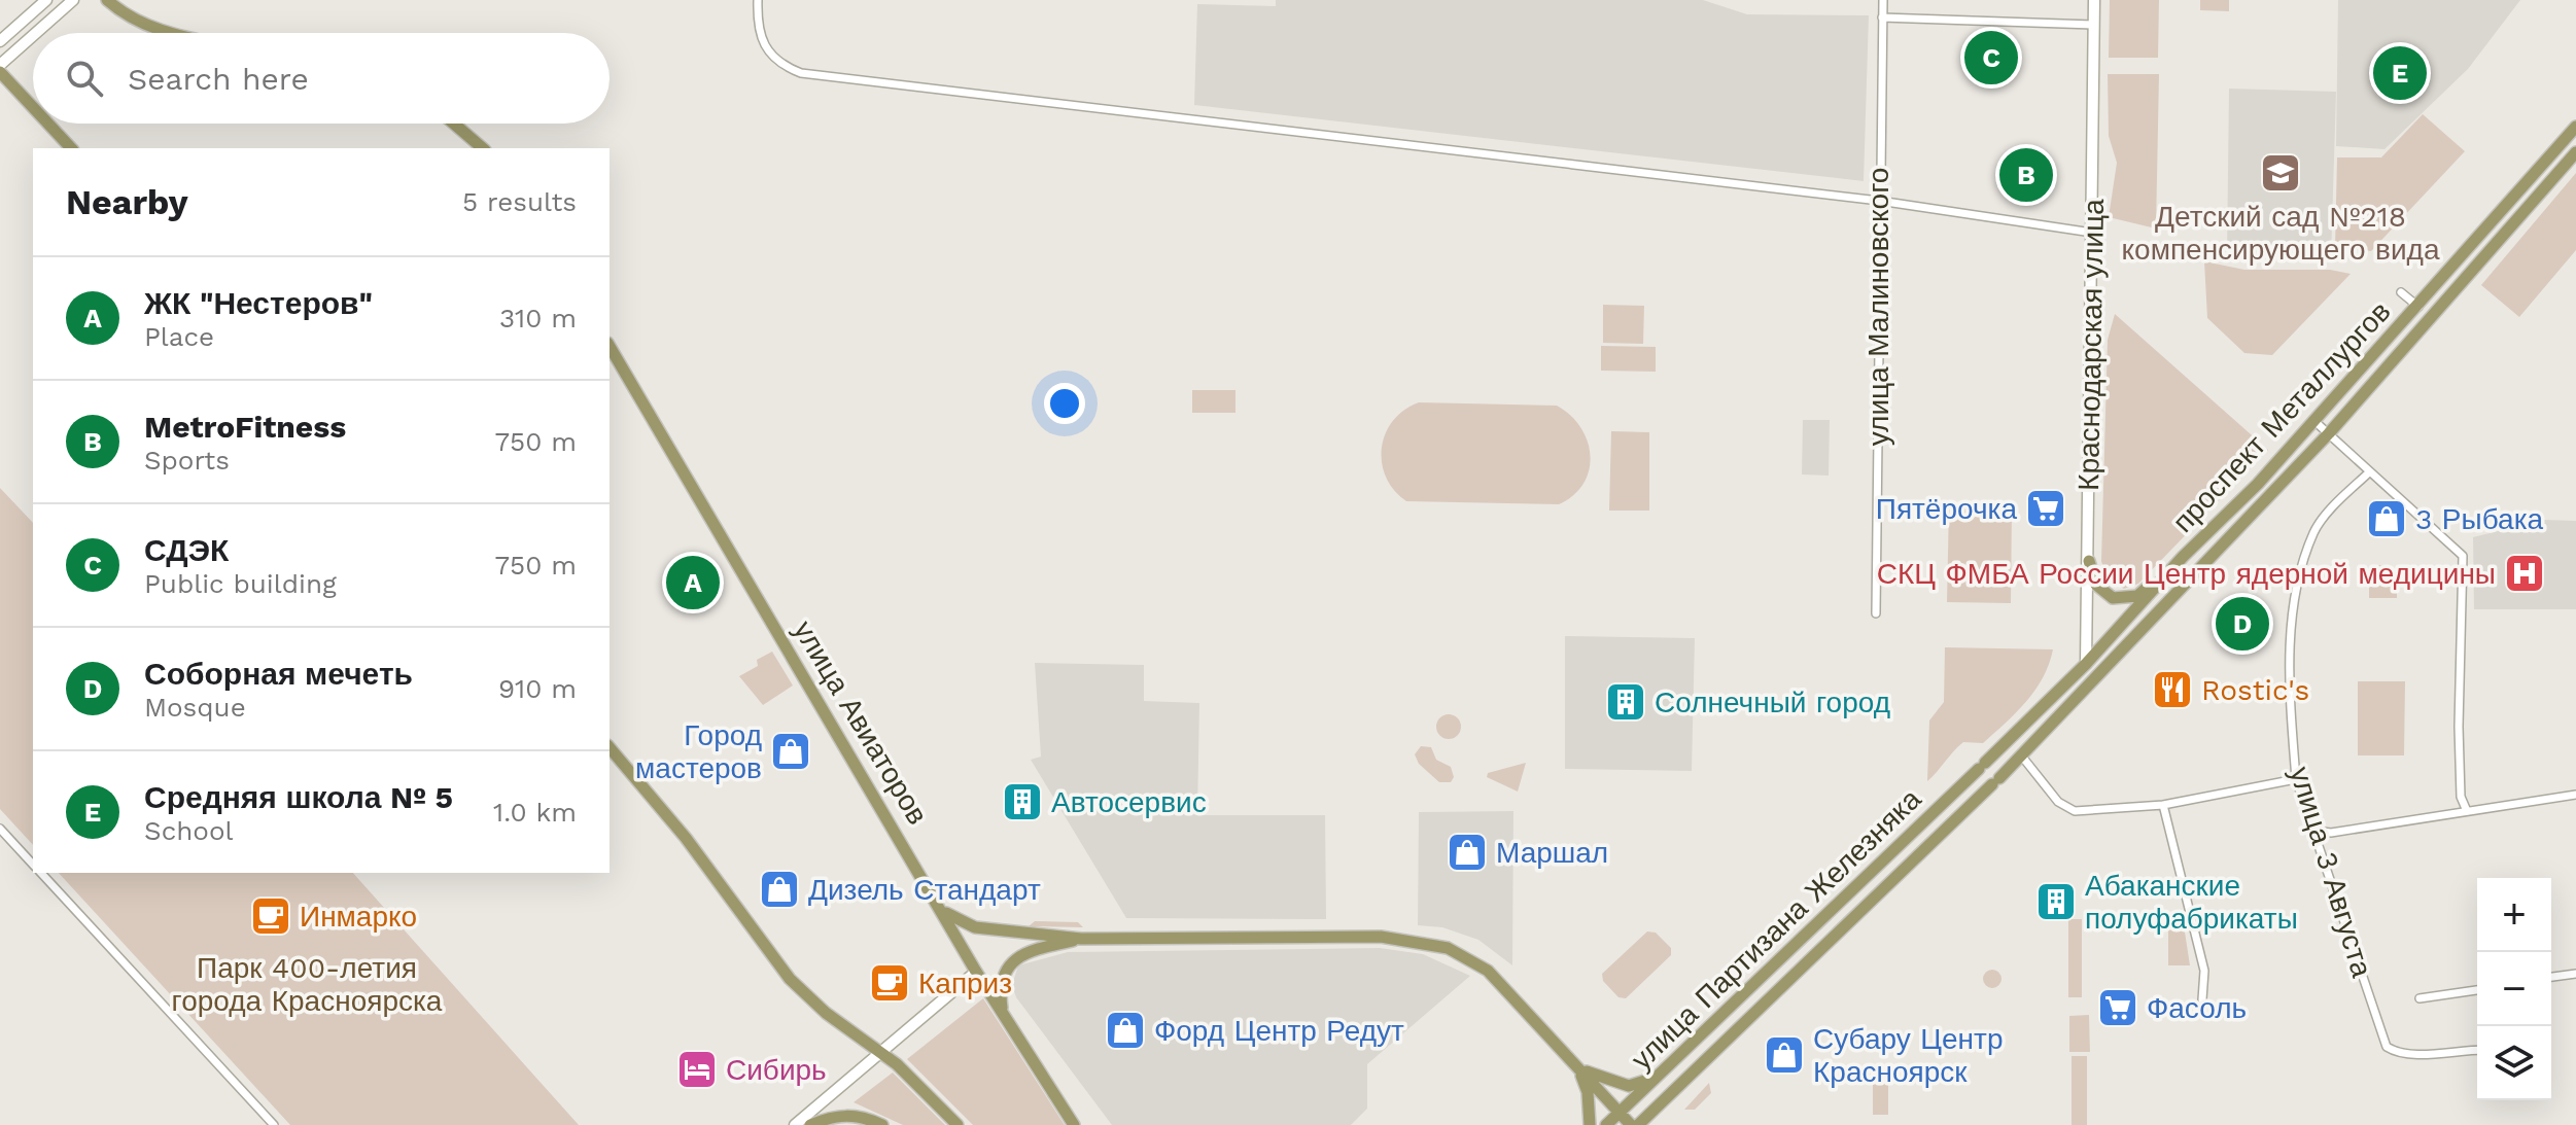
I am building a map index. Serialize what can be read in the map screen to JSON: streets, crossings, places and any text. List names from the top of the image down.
{
  "streets": {
    "main road": [
      "Краснодарская улица",
      "проспект Металлургов",
      "улица Авиаторов",
      "улица Партизана Железняка"
    ],
    "street": ["улица Малиновского", "улица 3 Августа"]
  },
  "crossings": [
    ["Краснодарская улица", "проспект Металлургов"],
    ["Краснодарская улица", "улица Партизана Железняка"],
    ["проспект Металлургов", "улица Партизана Железняка"]
  ],
  "parks": ["Парк 400-летия города Красноярска"],
  "places": {
    "school or university": ["Детский сад №218 компенсирующего вида"],
    "supermarket": ["Пятёрочка", "Фасоль"],
    "shop": [
      "3 Рыбака",
      "Город мастеров",
      "Маршал",
      "Дизель Стандарт",
      "Форд Центр Редут",
      "Субару Центр Красноярск"
    ],
    "hospital": ["СКЦ ФМБА России Центр ядерной медицины"],
    "restaurant": ["Rostic's"],
    "building": ["Солнечный город", "Автосервис", "Абаканские полуфабрикаты"],
    "cafe": ["Инмарко", "Каприз"],
    "hotel": ["Сибирь"]
  },
  "page": {
    "pins": [
      "C",
      "E",
      "B",
      "A",
      "D"
    ],
    "search": "Search here",
    "heading": ["Nearby", "5 results"],
    "list": [
      {
        "mark": "A",
        "name": "ЖК \"Нестеров\"",
        "note": "Place",
        "value": "310 m"
      },
      {
        "mark": "B",
        "name": "MetroFitness",
        "note": "Sports",
        "value": "750 m"
      },
      {
        "mark": "C",
        "name": "СДЭК",
        "note": "Public building",
        "value": "750 m"
      },
      {
        "mark": "D",
        "name": "Соборная мечеть",
        "note": "Mosque",
        "value": "910 m"
      },
      {
        "mark": "E",
        "name": "Средняя школа № 5",
        "note": "School",
        "value": "1.0 km"
      }
    ],
    "map_buttons": ["+", "−"]
  }
}
